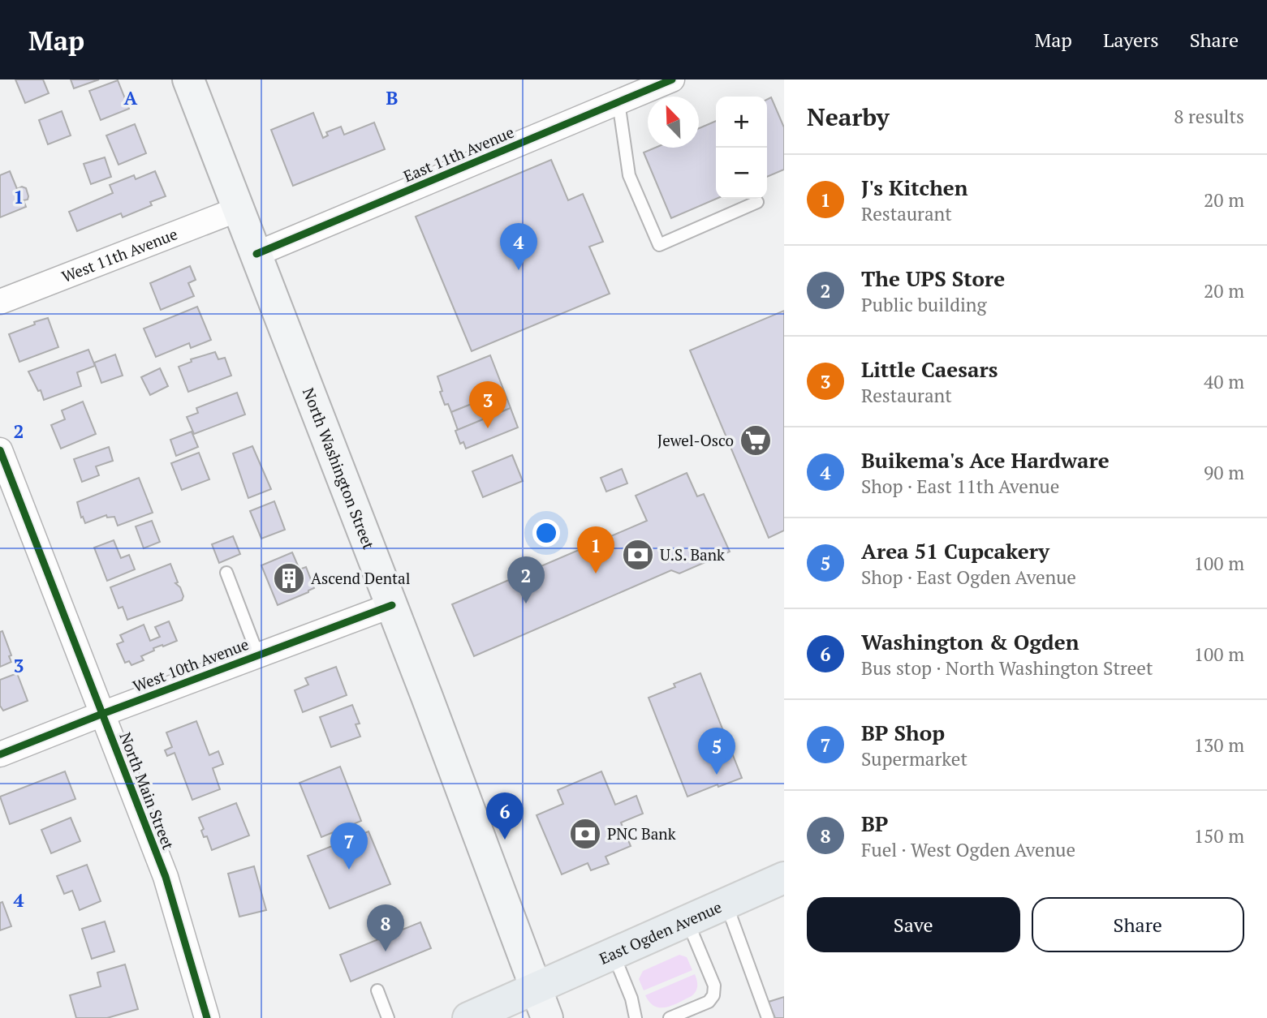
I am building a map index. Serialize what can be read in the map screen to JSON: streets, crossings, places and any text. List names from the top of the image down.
{
  "streets": {
    "main road": ["North Washington Street", "East Ogden Avenue"],
    "street": [
      "East 11th Avenue",
      "West 11th Avenue",
      "West 10th Avenue",
      "North Main Street"
    ]
  },
  "crossings": [
    ["East 11th Avenue", "North Washington Street"],
    ["West 11th Avenue", "North Washington Street"],
    ["North Washington Street", "West 10th Avenue"],
    ["North Washington Street", "East Ogden Avenue"],
    ["West 10th Avenue", "North Main Street"]
  ],
  "places": {
    "supermarket": ["Jewel-Osco"],
    "bank": ["U.S. Bank", "PNC Bank"],
    "building": ["Ascend Dental"]
  },
  "north": "top left",
  "page": {
    "header": "Map",
    "nav": ["Map", "Layers", "Share"],
    "heading": ["Nearby", "8 results"],
    "map_buttons": ["+", "−"],
    "list": [
      {
        "mark": "1",
        "name": "J's Kitchen",
        "note": "Restaurant",
        "value": "20 m"
      },
      {
        "mark": "2",
        "name": "The UPS Store",
        "note": "Public building",
        "value": "20 m"
      },
      {
        "mark": "3",
        "name": "Little Caesars",
        "note": "Restaurant",
        "value": "40 m"
      },
      {
        "mark": "4",
        "name": "Buikema's Ace Hardware",
        "note": "Shop · East 11th Avenue",
        "value": "90 m"
      },
      {
        "mark": "5",
        "name": "Area 51 Cupcakery",
        "note": "Shop · East Ogden Avenue",
        "value": "100 m"
      },
      {
        "mark": "6",
        "name": "Washington & Ogden",
        "note": "Bus stop · North Washington Street",
        "value": "100 m"
      },
      {
        "mark": "7",
        "name": "BP Shop",
        "note": "Supermarket",
        "value": "130 m"
      },
      {
        "mark": "8",
        "name": "BP",
        "note": "Fuel · West Ogden Avenue",
        "value": "150 m"
      }
    ],
    "pins": [
      "4",
      "3",
      "1",
      "2",
      "5",
      "6",
      "7",
      "8"
    ],
    "buttons": ["Save", "Share"]
  },
  "grid": {
    "columns": ["A", "B"],
    "rows": [
      "1",
      "2",
      "3",
      "4"
    ]
  }
}
